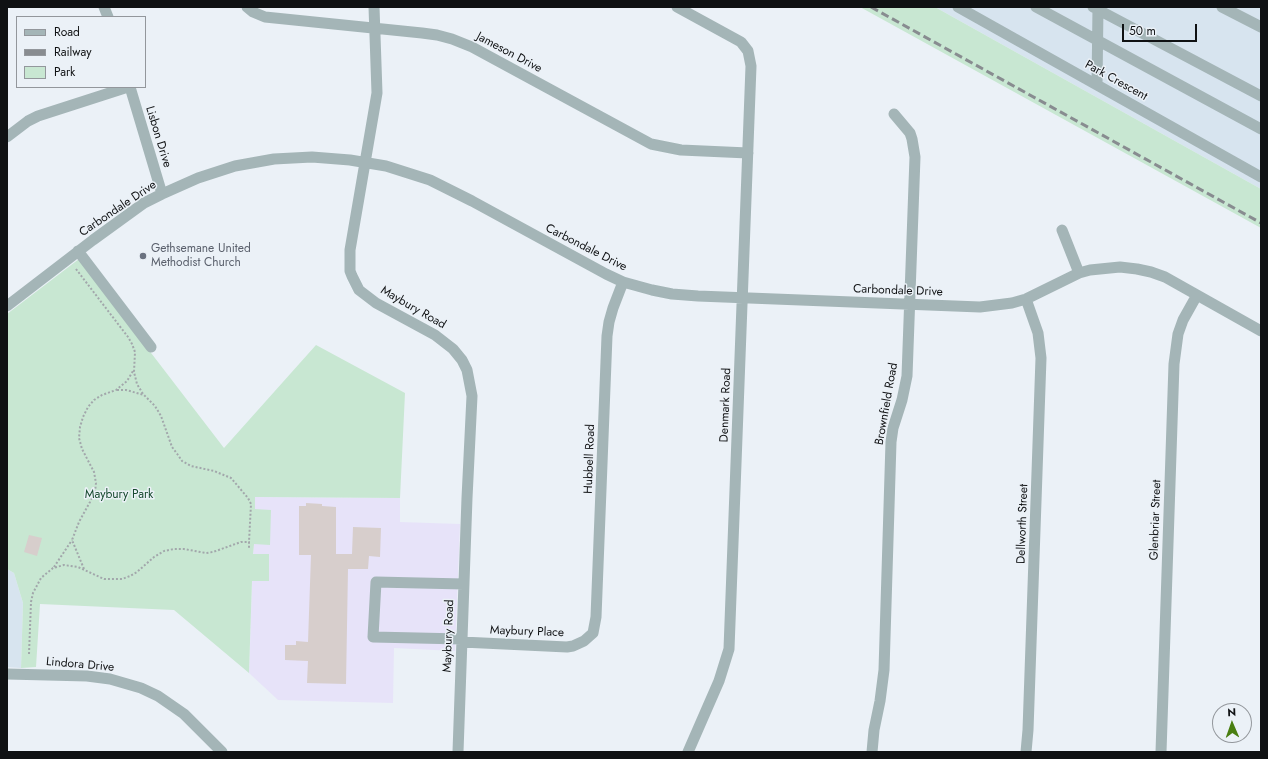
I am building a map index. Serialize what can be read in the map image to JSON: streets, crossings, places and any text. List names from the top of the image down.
{
  "streets": {
    "street": [
      "Jameson Drive",
      "Park Crescent",
      "Lisbon Drive",
      "Carbondale Drive",
      "Maybury Road",
      "Brownfield Road",
      "Denmark Road",
      "Hubbell Road",
      "Glenbriar Street",
      "Dellworth Street",
      "Maybury Place",
      "Lindora Drive"
    ]
  },
  "crossings": [
    ["Jameson Drive", "Maybury Road"],
    ["Jameson Drive", "Denmark Road"],
    ["Lisbon Drive", "Carbondale Drive"],
    ["Carbondale Drive", "Maybury Road"],
    ["Carbondale Drive", "Brownfield Road"],
    ["Carbondale Drive", "Denmark Road"],
    ["Carbondale Drive", "Hubbell Road"],
    ["Carbondale Drive", "Glenbriar Street"],
    ["Carbondale Drive", "Dellworth Street"],
    ["Maybury Road", "Maybury Place"],
    ["Hubbell Road", "Maybury Place"]
  ],
  "parks": ["Maybury Park"],
  "places": ["Gethsemane United Methodist Church"],
  "legend": ["Road", "Railway", "Park"],
  "scale_bar": "50 m",
  "north": "top"
}
